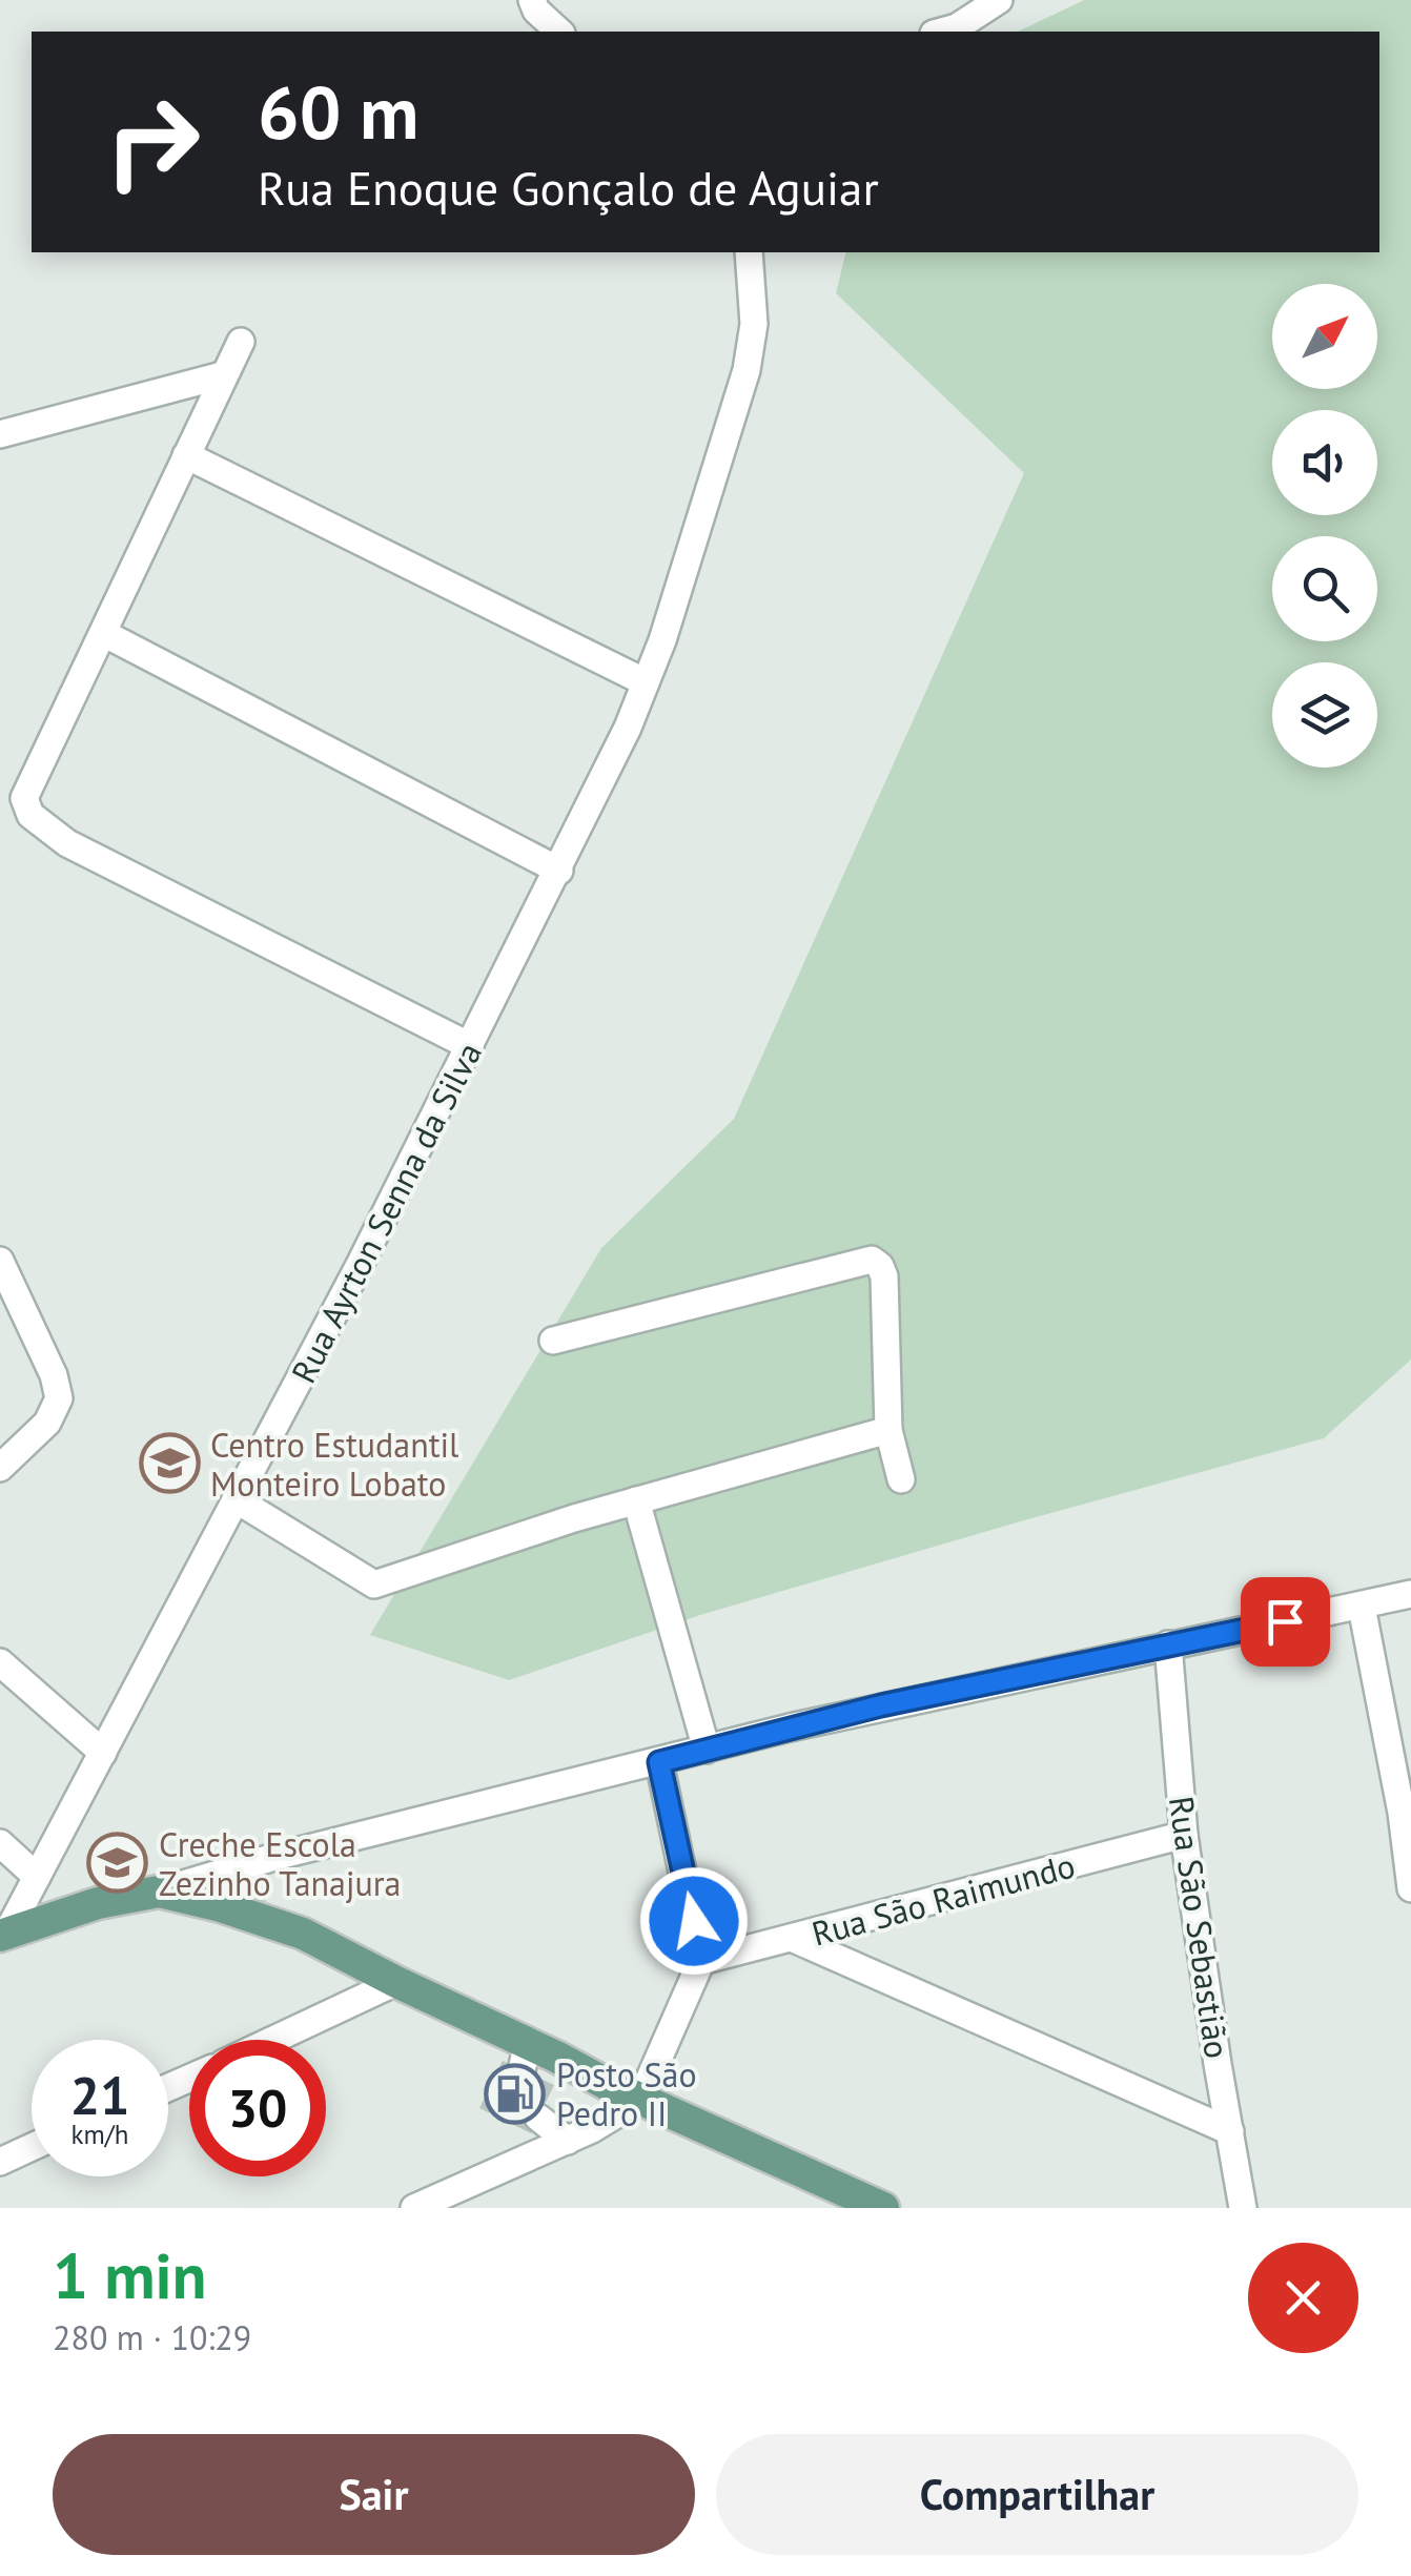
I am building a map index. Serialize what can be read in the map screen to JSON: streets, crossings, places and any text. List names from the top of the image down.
{
  "streets": {
    "street": ["Rua Ayrton Senna da Silva", "Rua São Raimundo", "Rua São Sebastião"]
  },
  "crossings": [
    ["Rua São Raimundo", "Rua São Sebastião"]
  ],
  "places": {
    "school or university": ["Centro Estudantil Monteiro Lobato", "Creche Escola Zezinho Tanajura"],
    "fuel station": ["Posto São Pedro II"]
  },
  "north": "top right",
  "page": {
    "turn": ["60 m", "Rua Enoque Gonçalo de Aguiar"],
    "speed": "21 km/h",
    "limit": "30",
    "heading": ["1 min", "280 m · 10:29"],
    "buttons": ["Sair", "Compartilhar"]
  }
}
